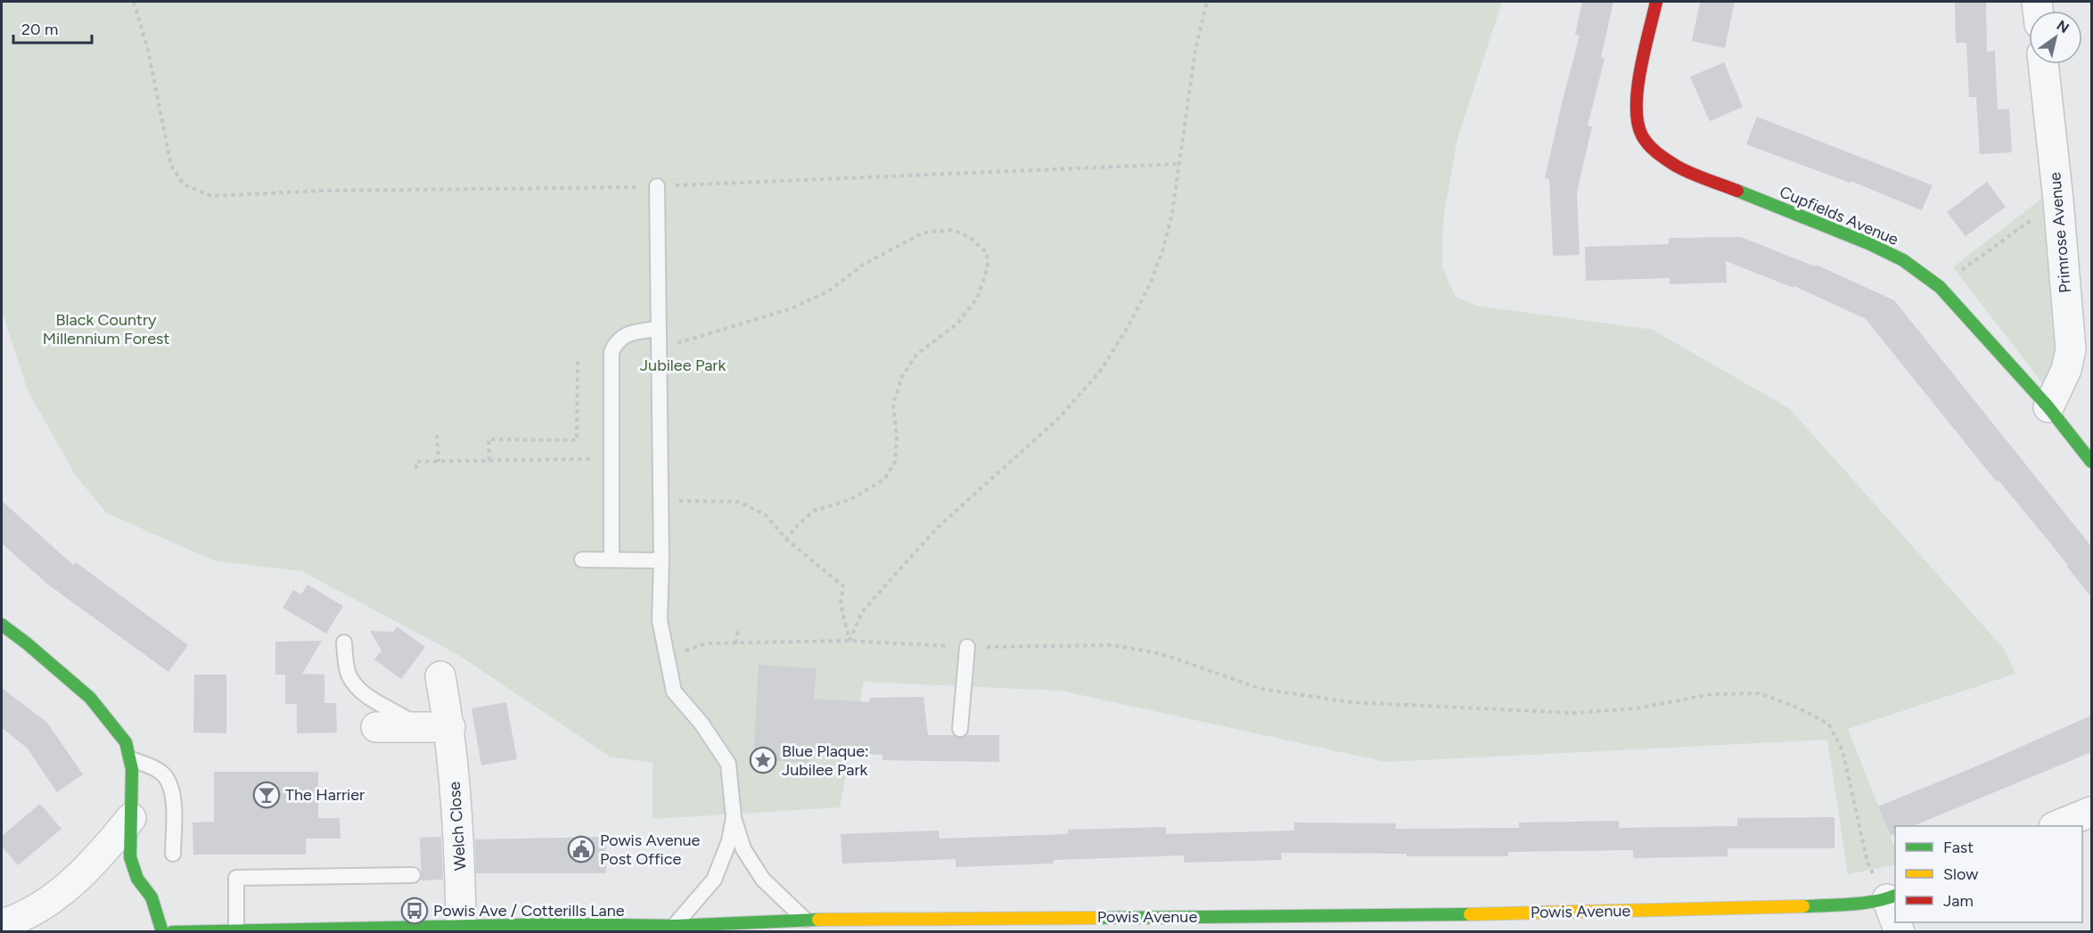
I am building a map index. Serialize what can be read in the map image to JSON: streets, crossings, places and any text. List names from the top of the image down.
{
  "streets": {
    "street": [
      "Cupfields Avenue",
      "Primrose Avenue",
      "Welch Close",
      "Powis Avenue"
    ]
  },
  "crossings": [
    ["Cupfields Avenue", "Primrose Avenue"],
    ["Welch Close", "Powis Avenue"]
  ],
  "parks": ["Black Country Millennium Forest", "Jubilee Park"],
  "places": {
    "place": ["Blue Plaque: Jubilee Park"],
    "bar": ["The Harrier"],
    "public building": ["Powis Avenue Post Office"],
    "bus stop": ["Powis Ave / Cotterills Lane"]
  },
  "legend": ["Fast", "Slow", "Jam"],
  "scale_bar": "20 m",
  "north": "top right"
}
